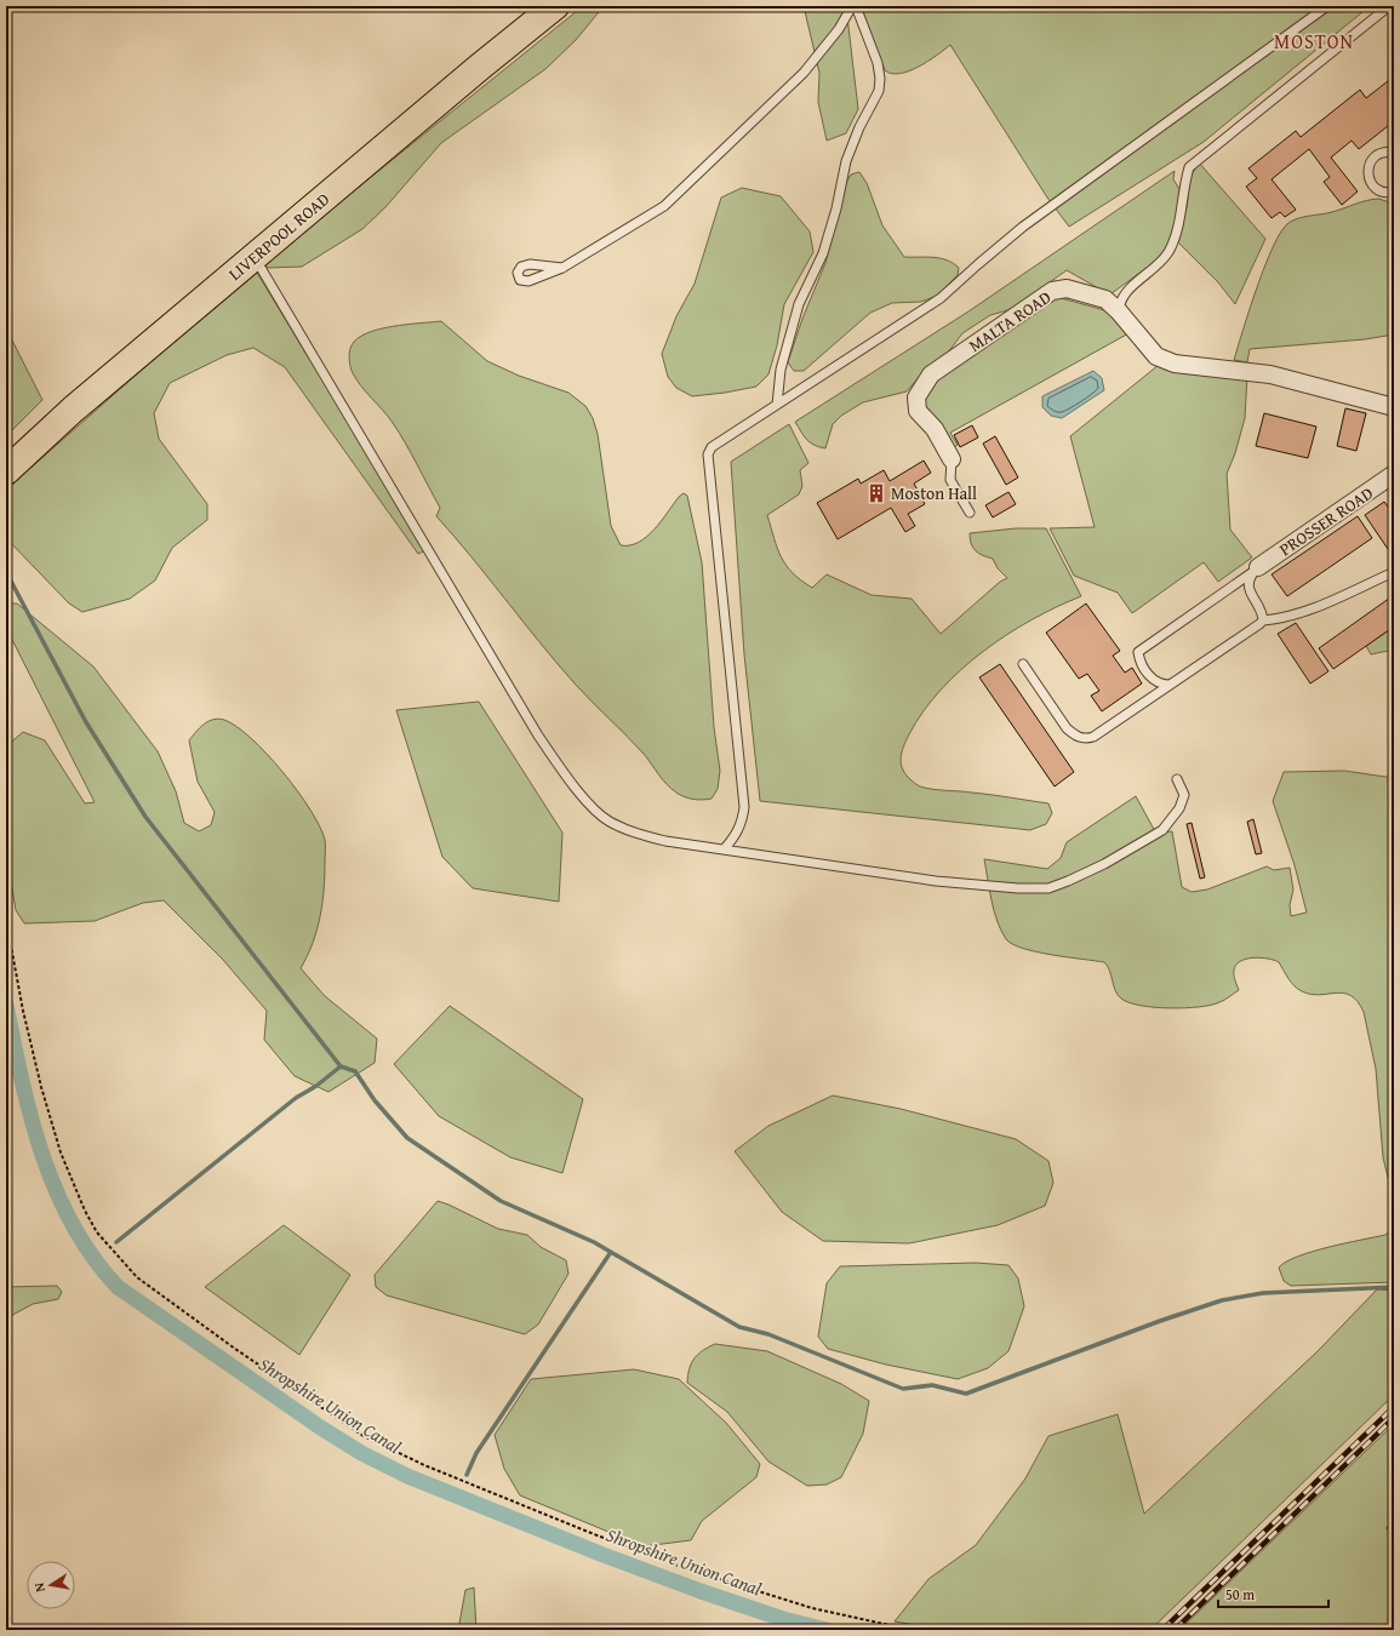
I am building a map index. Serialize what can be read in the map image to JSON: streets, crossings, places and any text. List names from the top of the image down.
{
  "streets": {
    "highway": ["LIVERPOOL ROAD"],
    "street": ["MALTA ROAD", "PROSSER ROAD"]
  },
  "districts": ["MOSTON"],
  "water": ["Shropshire Union Canal"],
  "places": {
    "building": ["Moston Hall"]
  },
  "scale_bar": "50 m",
  "north": "left"
}
